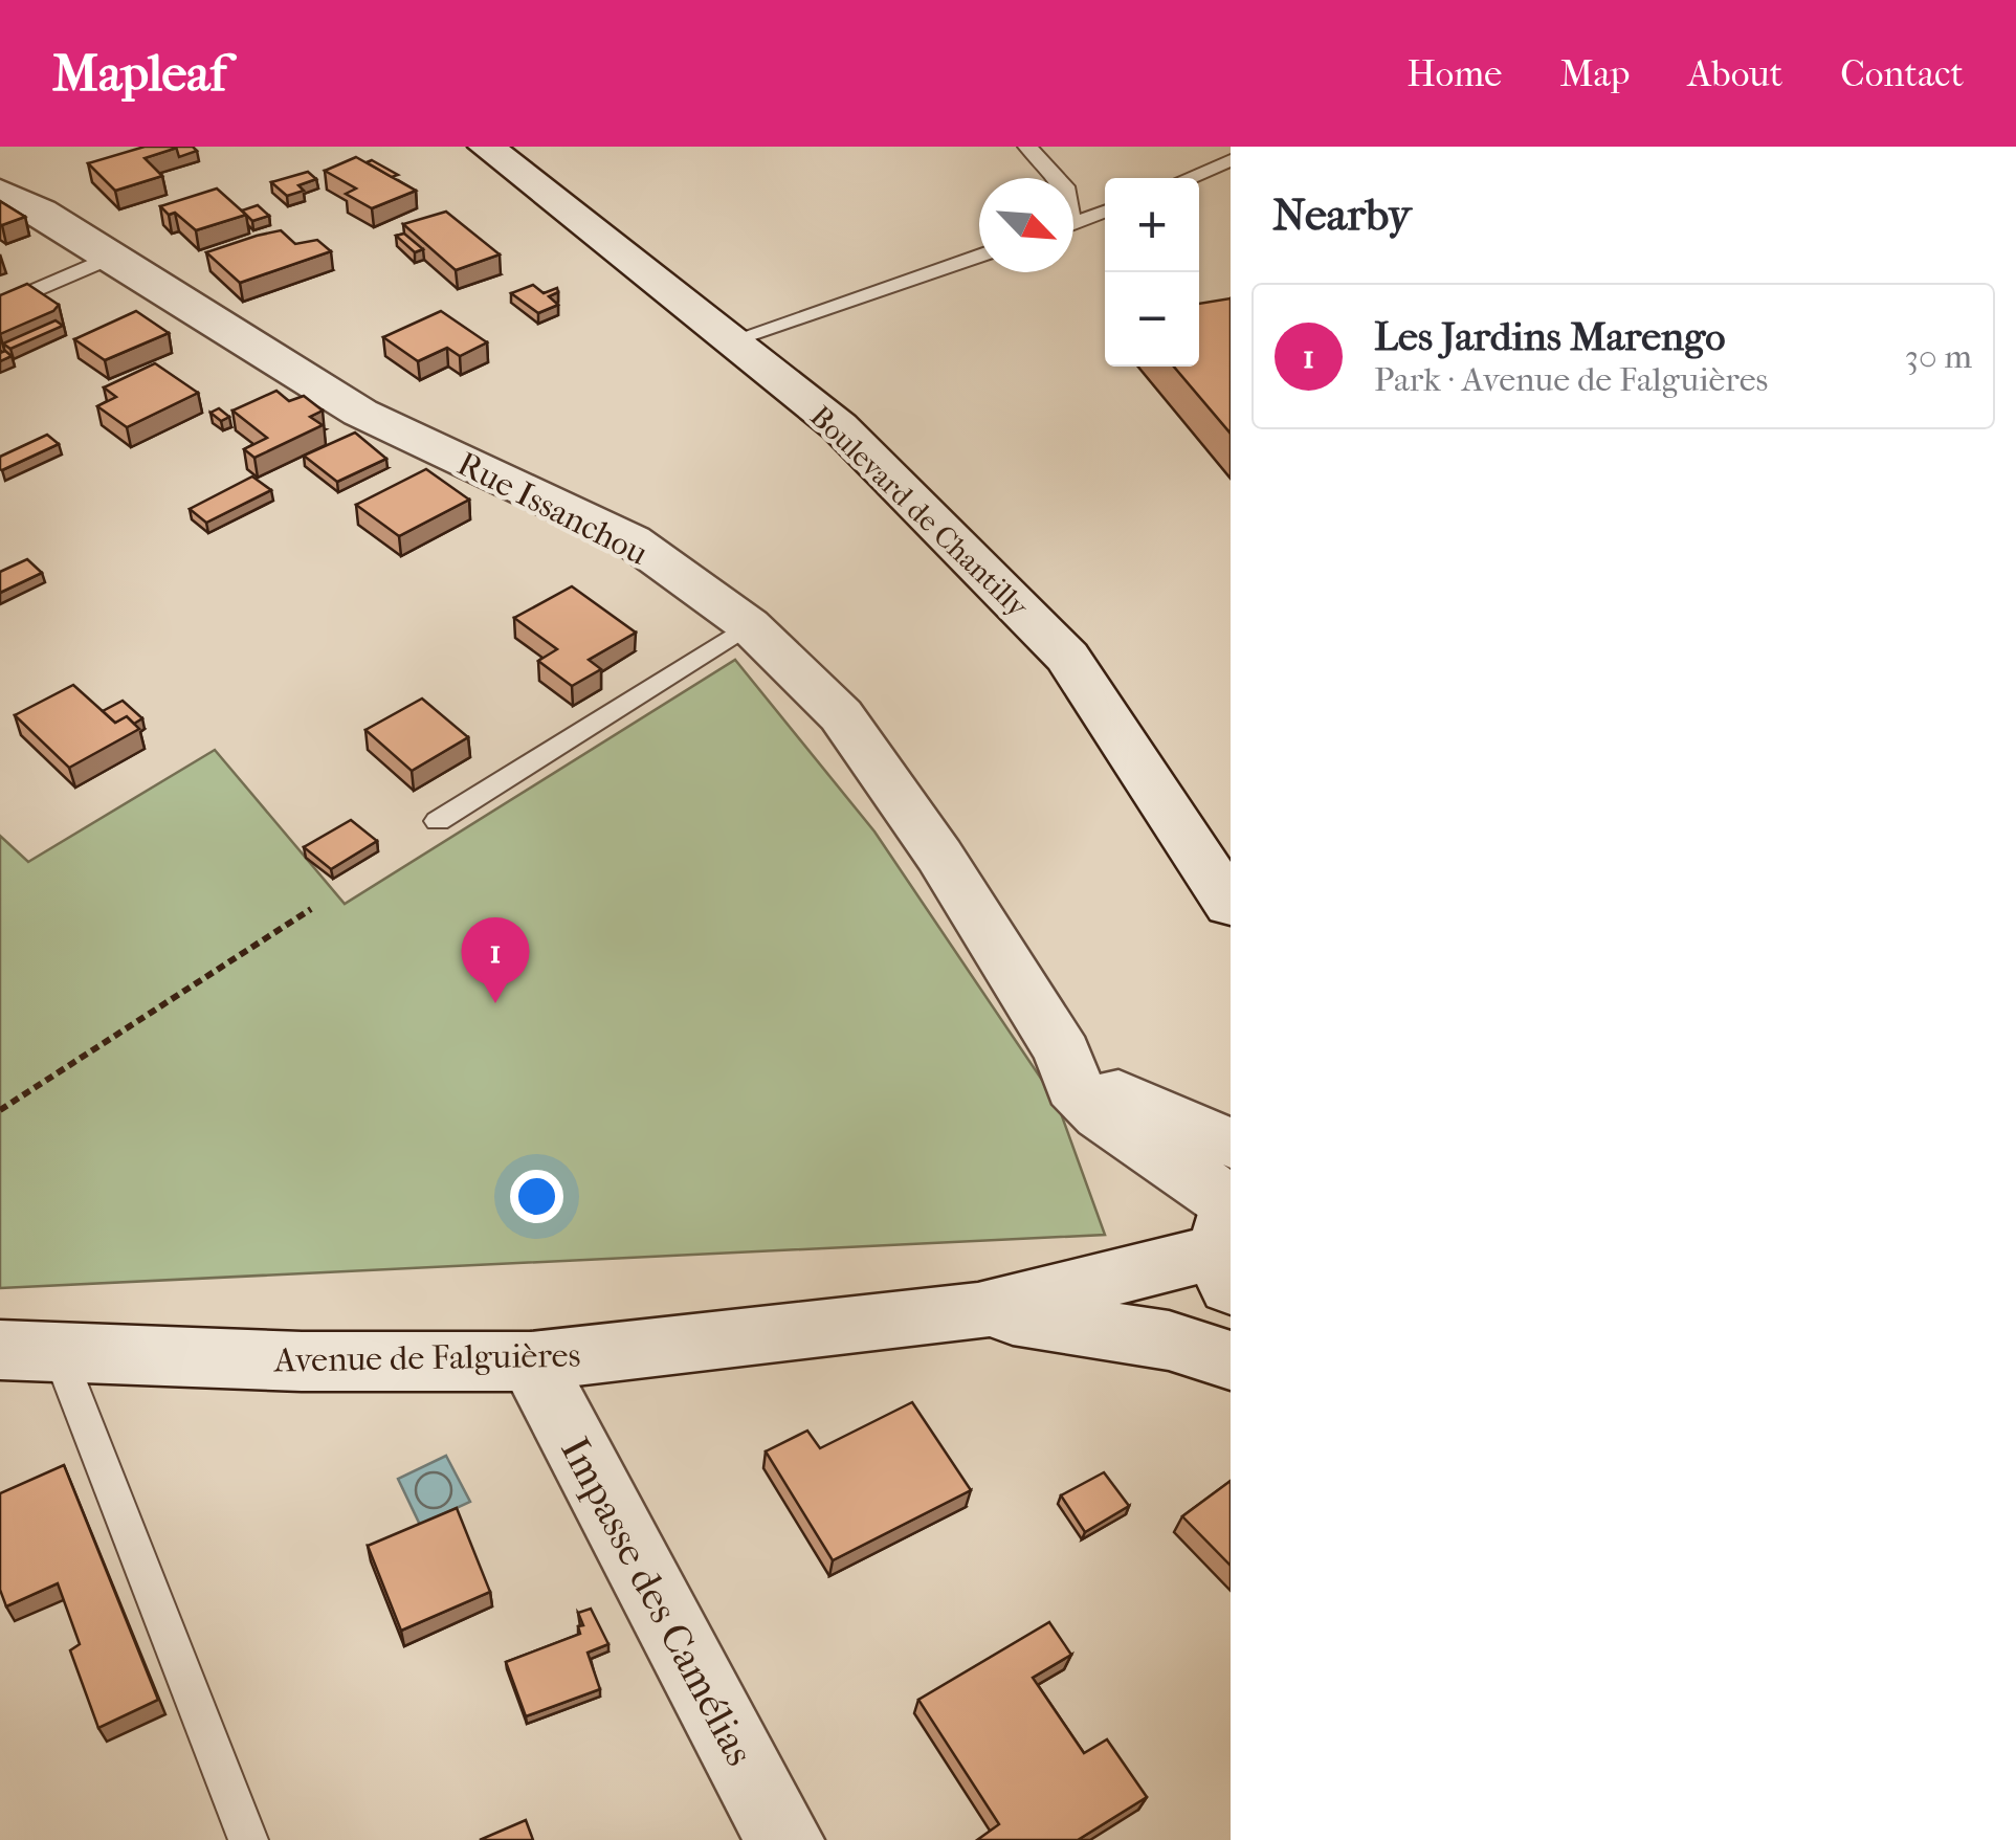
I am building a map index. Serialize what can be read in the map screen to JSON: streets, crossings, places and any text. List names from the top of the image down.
{
  "streets": {
    "street": [
      "Rue Issanchou",
      "Boulevard de Chantilly",
      "Avenue de Falguières",
      "Impasse des Camélias"
    ]
  },
  "crossings": [
    ["Rue Issanchou", "Avenue de Falguières"],
    ["Avenue de Falguières", "Impasse des Camélias"]
  ],
  "north": "bottom right",
  "page": {
    "header": "Mapleaf",
    "nav": [
      "Home",
      "Map",
      "About",
      "Contact"
    ],
    "heading": "Nearby",
    "map_buttons": ["+", "−"],
    "list": [
      {
        "mark": "1",
        "name": "Les Jardins Marengo",
        "note": "Park · Avenue de Falguières",
        "value": "30 m"
      }
    ],
    "pins": "1"
  }
}
